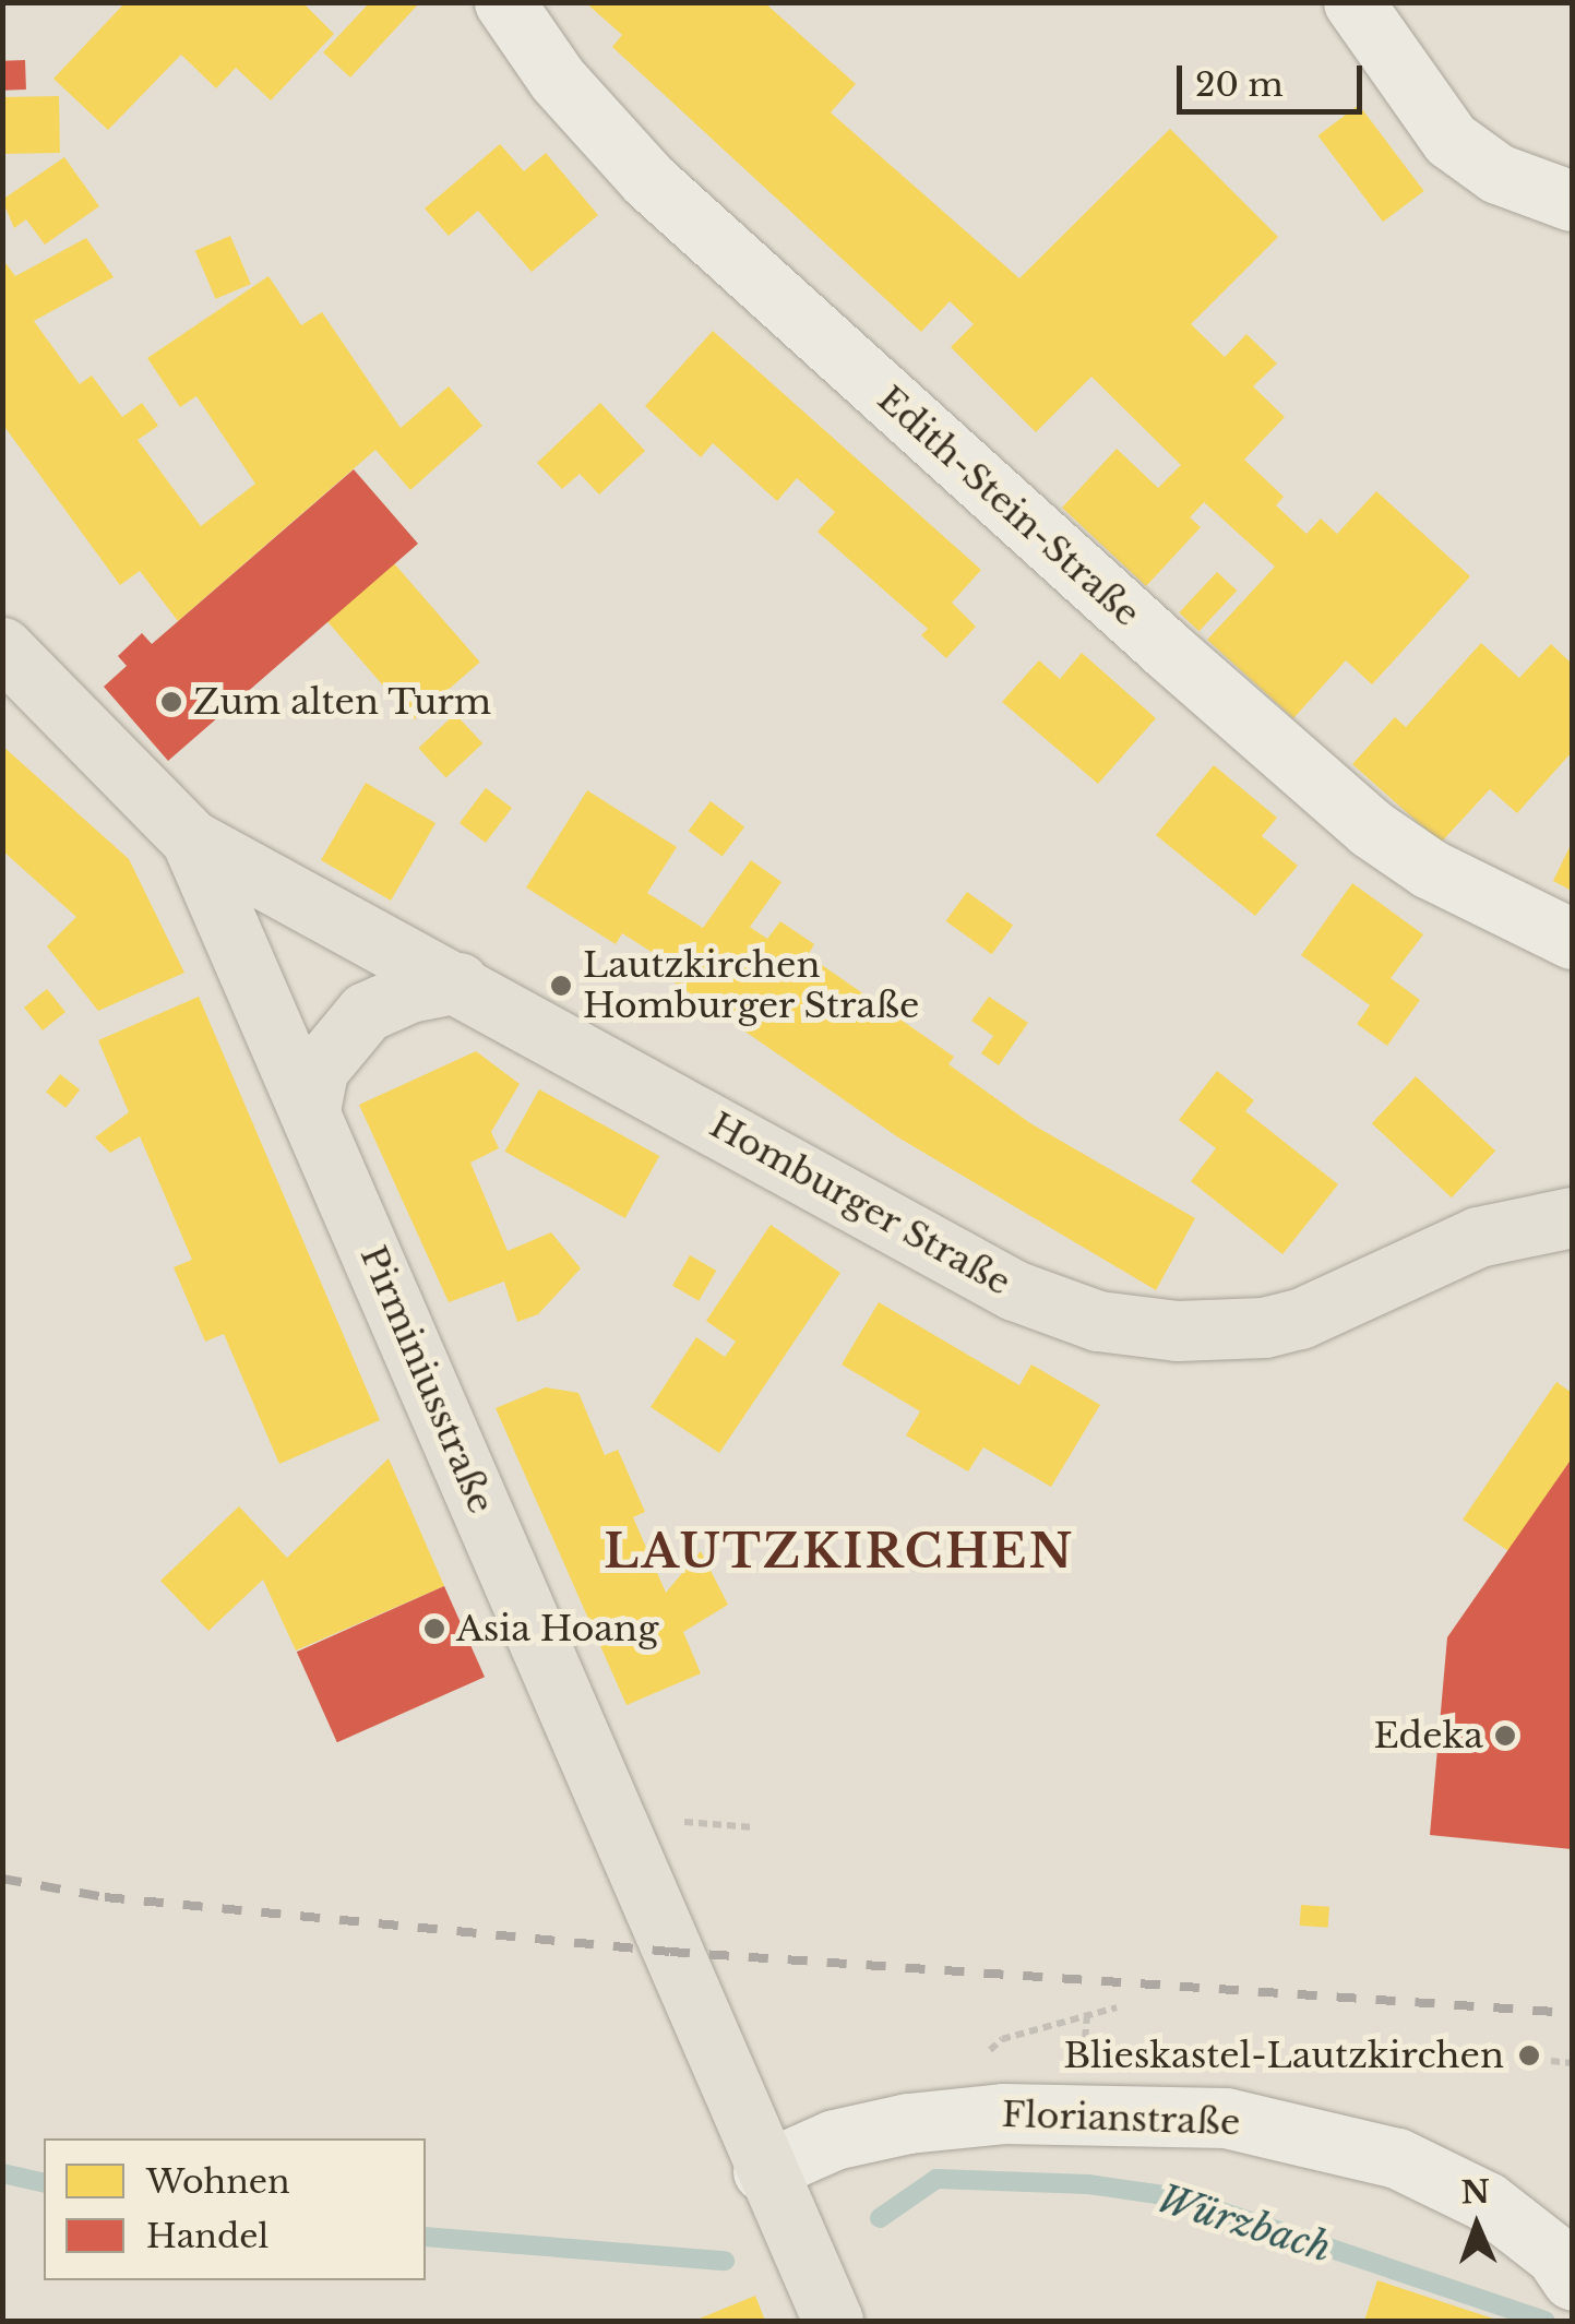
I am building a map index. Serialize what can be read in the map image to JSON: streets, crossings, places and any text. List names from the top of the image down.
{
  "streets": {
    "main road": ["Homburger Straße", "Pirminiusstraße"],
    "street": ["Edith-Stein-Straße", "Florianstraße"]
  },
  "crossings": [
    ["Homburger Straße", "Pirminiusstraße"],
    ["Pirminiusstraße", "Florianstraße"]
  ],
  "districts": ["LAUTZKIRCHEN"],
  "water": ["Würzbach"],
  "places": [
    "Zum alten Turm",
    "Lautzkirchen Homburger Straße",
    "Asia Hoang",
    "Edeka",
    "Blieskastel-Lautzkirchen"
  ],
  "legend": ["Wohnen", "Handel"],
  "scale_bar": "20 m",
  "north": "top"
}
